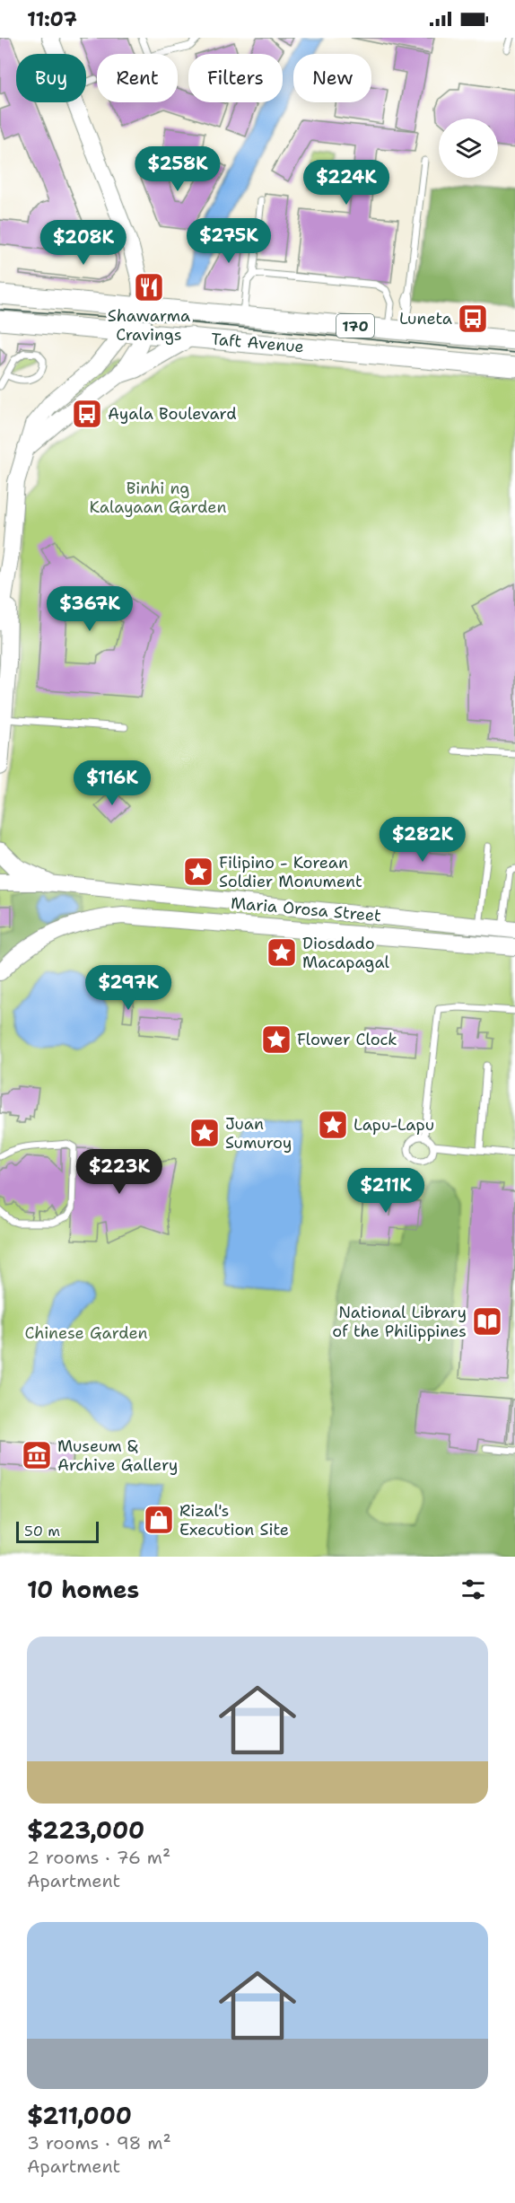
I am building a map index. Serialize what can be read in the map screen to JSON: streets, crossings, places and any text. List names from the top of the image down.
{
  "streets": {
    "main road": ["170", "Taft Avenue", "Maria Orosa Street"]
  },
  "parks": ["Binhi ng Kalayaan Garden", "Chinese Garden"],
  "places": {
    "restaurant": ["Shawarma Cravings"],
    "bus stop": ["Luneta", "Ayala Boulevard"],
    "place": [
      "Filipino - Korean Soldier Monument",
      "Diosdado Macapagal",
      "Flower Clock",
      "Lapu-Lapu",
      "Juan Sumuroy"
    ],
    "library": ["National Library of the Philippines"],
    "museum": ["Museum & Archive Gallery"],
    "shop": ["Rizal's Execution Site"]
  },
  "scale_bar": "50 m",
  "page": {
    "status": "11:07",
    "chip": [
      "Buy",
      "Rent",
      "Filters",
      "New"
    ],
    "price": [
      "$258K",
      "$224K",
      "$275K",
      "$208K",
      "$367K",
      "$116K",
      "$282K",
      "$297K",
      "$223K",
      "$211K"
    ],
    "scale": "50 m",
    "heading": "10 homes",
    "list": [
      {
        "name": "$223,000",
        "note": "2 rooms · 76 m² · Apartment"
      },
      {
        "name": "$211,000",
        "note": "3 rooms · 98 m² · Apartment"
      }
    ]
  }
}
